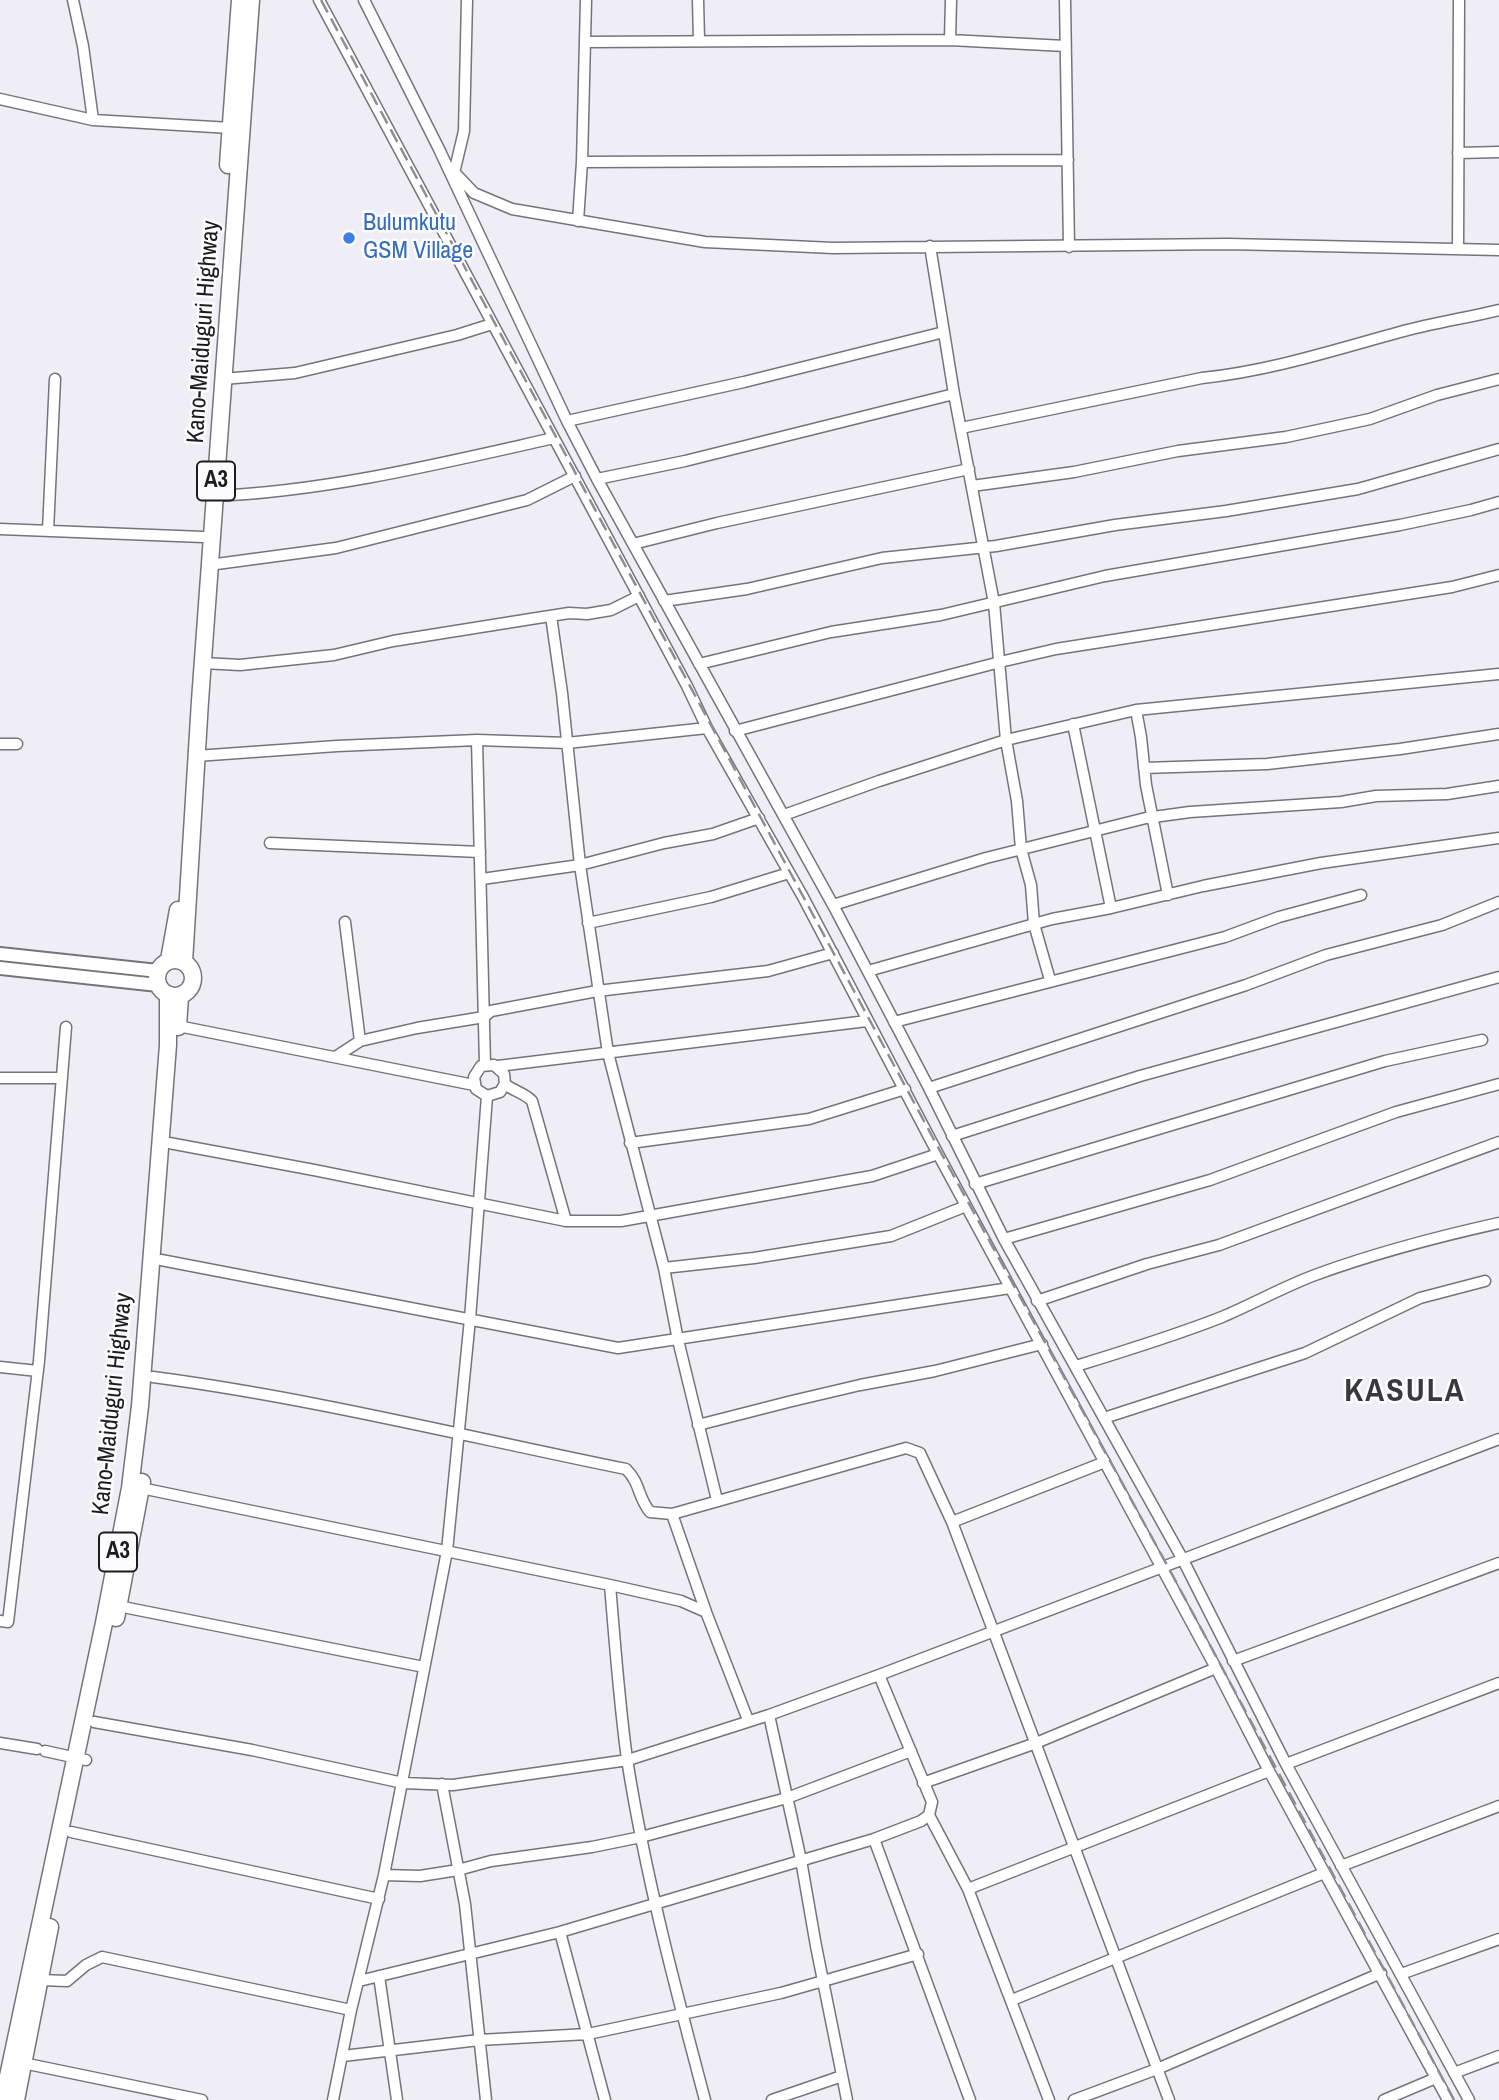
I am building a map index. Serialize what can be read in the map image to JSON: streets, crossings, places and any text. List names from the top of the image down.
{
  "streets": {
    "highway": ["Kano-Maiduguri Highway", "A3"]
  },
  "districts": ["KASULA"],
  "places": ["Bulumkutu GSM Village"]
}
